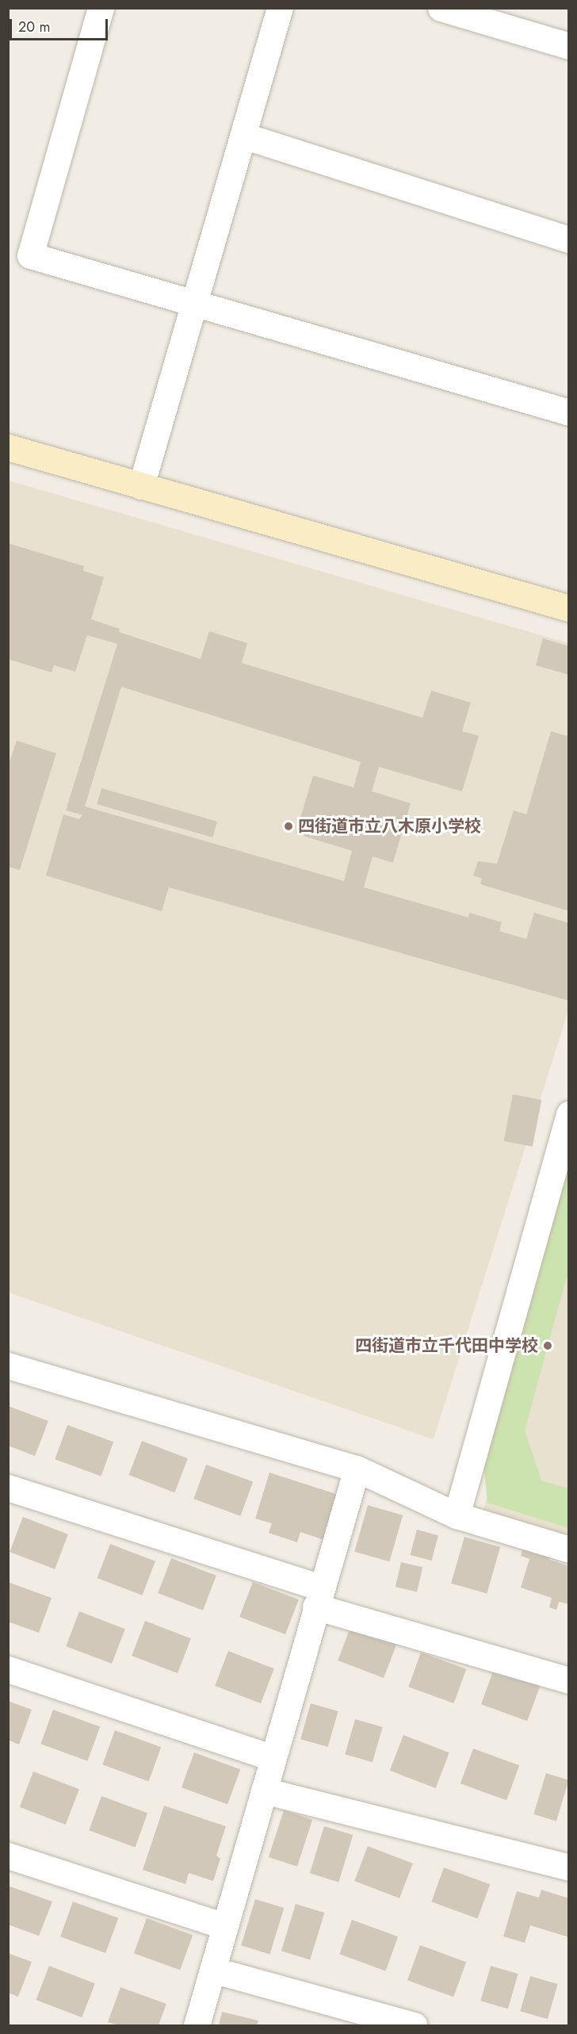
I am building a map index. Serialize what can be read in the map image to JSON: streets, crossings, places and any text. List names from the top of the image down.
{
  "places": ["四街道市立八木原小学校", "四街道市立千代田中学校"],
  "scale_bar": "20 m"
}
